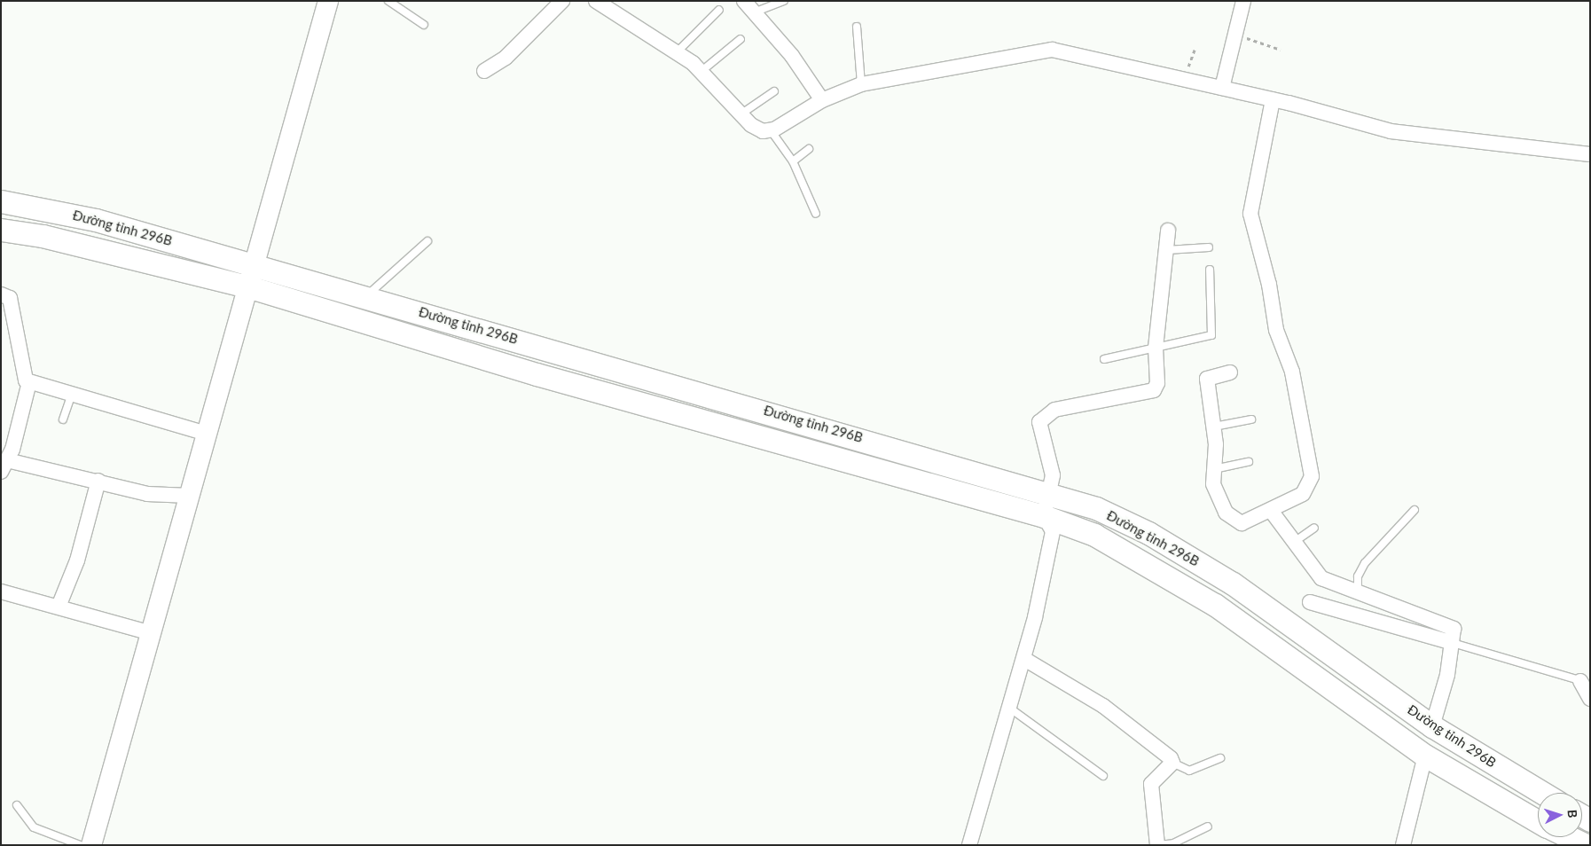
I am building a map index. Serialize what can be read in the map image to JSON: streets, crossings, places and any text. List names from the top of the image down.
{
  "streets": {
    "main road": ["Đường tỉnh 296B"]
  },
  "north": "right"
}
